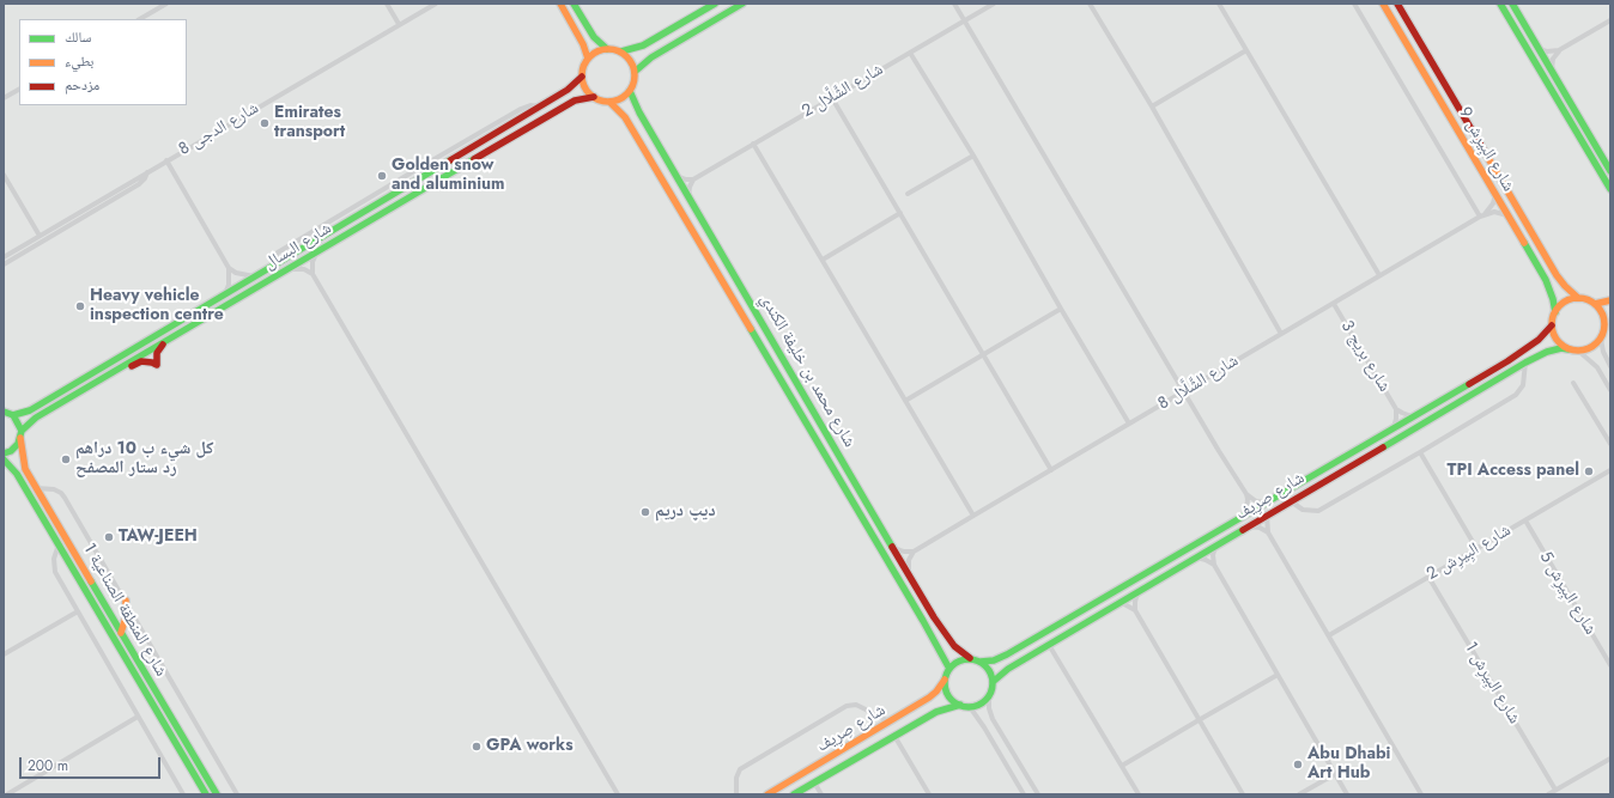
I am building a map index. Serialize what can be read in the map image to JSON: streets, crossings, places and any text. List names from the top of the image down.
{
  "streets": {
    "main road": [
      "شارع البِيرِش 9",
      "شارع البسال",
      "شارع محمد بن خليفة الكندي",
      "شارع صِرِيف",
      "شارع المنطقة الصناعية 1"
    ],
    "street": [
      "شارع الشَّلَّال 2",
      "شارع الدجى 8",
      "شارع بريج 3",
      "شارع الشَّلَّال 8",
      "شارع البِيرِش 2",
      "شارع البِيرِش 5",
      "شارع البِيرِش 1"
    ]
  },
  "crossings": [
    ["شارع البِيرِش 9", "شارع صِرِيف"],
    ["شارع البسال", "شارع محمد بن خليفة الكندي"],
    ["شارع البسال", "شارع المنطقة الصناعية 1"],
    ["شارع بريج 3", "شارع الشَّلَّال 8"],
    ["شارع بريج 3", "شارع صِرِيف"],
    ["شارع محمد بن خليفة الكندي", "شارع صِرِيف"],
    ["شارع البِيرِش 2", "شارع البِيرِش 5"],
    ["شارع البِيرِش 2", "شارع البِيرِش 1"]
  ],
  "places": [
    "Emirates transport",
    "Golden snow and aluminium",
    "Heavy vehicle inspection centre",
    "كل شيء ب 10 دراهم رد ستار المصفح",
    "TPI Access panel",
    "دیپ دریم",
    "TAW-JEEH",
    "GPA works",
    "Abu Dhabi Art Hub"
  ],
  "legend": ["سالك", "بطيء", "مزدحم"],
  "scale_bar": "200 m"
}
